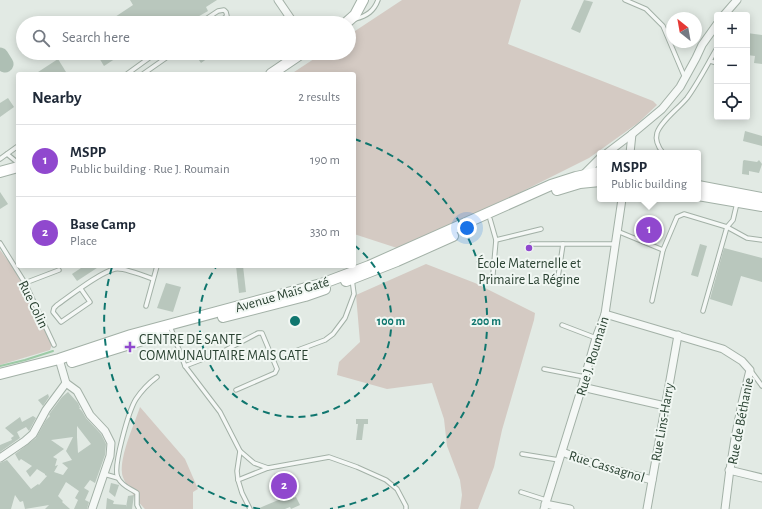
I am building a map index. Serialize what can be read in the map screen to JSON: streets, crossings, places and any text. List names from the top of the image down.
{
  "streets": {
    "main road": ["Avenue Maïs Gaté"],
    "street": [
      "Rue J. Roumain",
      "Rue de Béthanie",
      "Rue Lins-Harry",
      "Rue Cassagnol"
    ],
    "lane": ["Rue Colin"]
  },
  "crossings": [
    ["Rue J. Roumain", "Rue de Béthanie"],
    ["Rue J. Roumain", "Rue Cassagnol"],
    ["Rue de Béthanie", "Rue Lins-Harry"],
    ["Rue Lins-Harry", "Rue Cassagnol"]
  ],
  "places": {
    "other": ["École Maternelle et Primaire La Régine"],
    "health": ["CENTRE DE SANTE COMMUNAUTAIRE MAIS GATE"]
  },
  "north": "top left",
  "page": {
    "map_buttons": ["+", "−"],
    "search": "Search here",
    "heading": ["Nearby", "2 results"],
    "list": [
      {
        "mark": "1",
        "name": "MSPP",
        "note": "Public building · Rue J. Roumain",
        "value": "190 m"
      },
      {
        "mark": "2",
        "name": "Base Camp",
        "note": "Place",
        "value": "330 m"
      }
    ],
    "popup": ["MSPP", "Public building"],
    "pins": ["1", "2"]
  },
  "rings": ["100 m", "200 m"]
}
